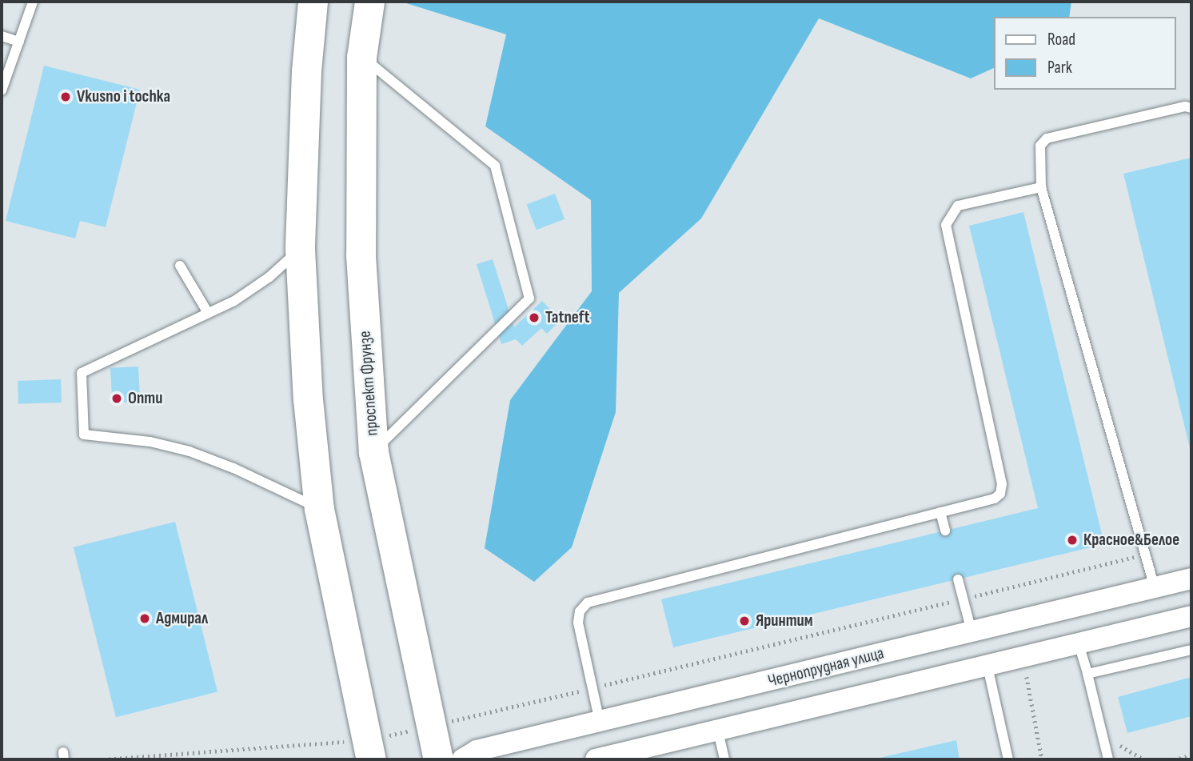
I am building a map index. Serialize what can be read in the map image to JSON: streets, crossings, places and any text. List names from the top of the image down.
{
  "streets": {
    "main road": ["проспект Фрунзе"],
    "street": ["Чернопрудная улица"]
  },
  "places": [
    "Vkusno i tochka",
    "Tatneft",
    "Опти",
    "Красное&Белое",
    "Адмирал",
    "Яринтим"
  ],
  "legend": ["Road", "Park"]
}
